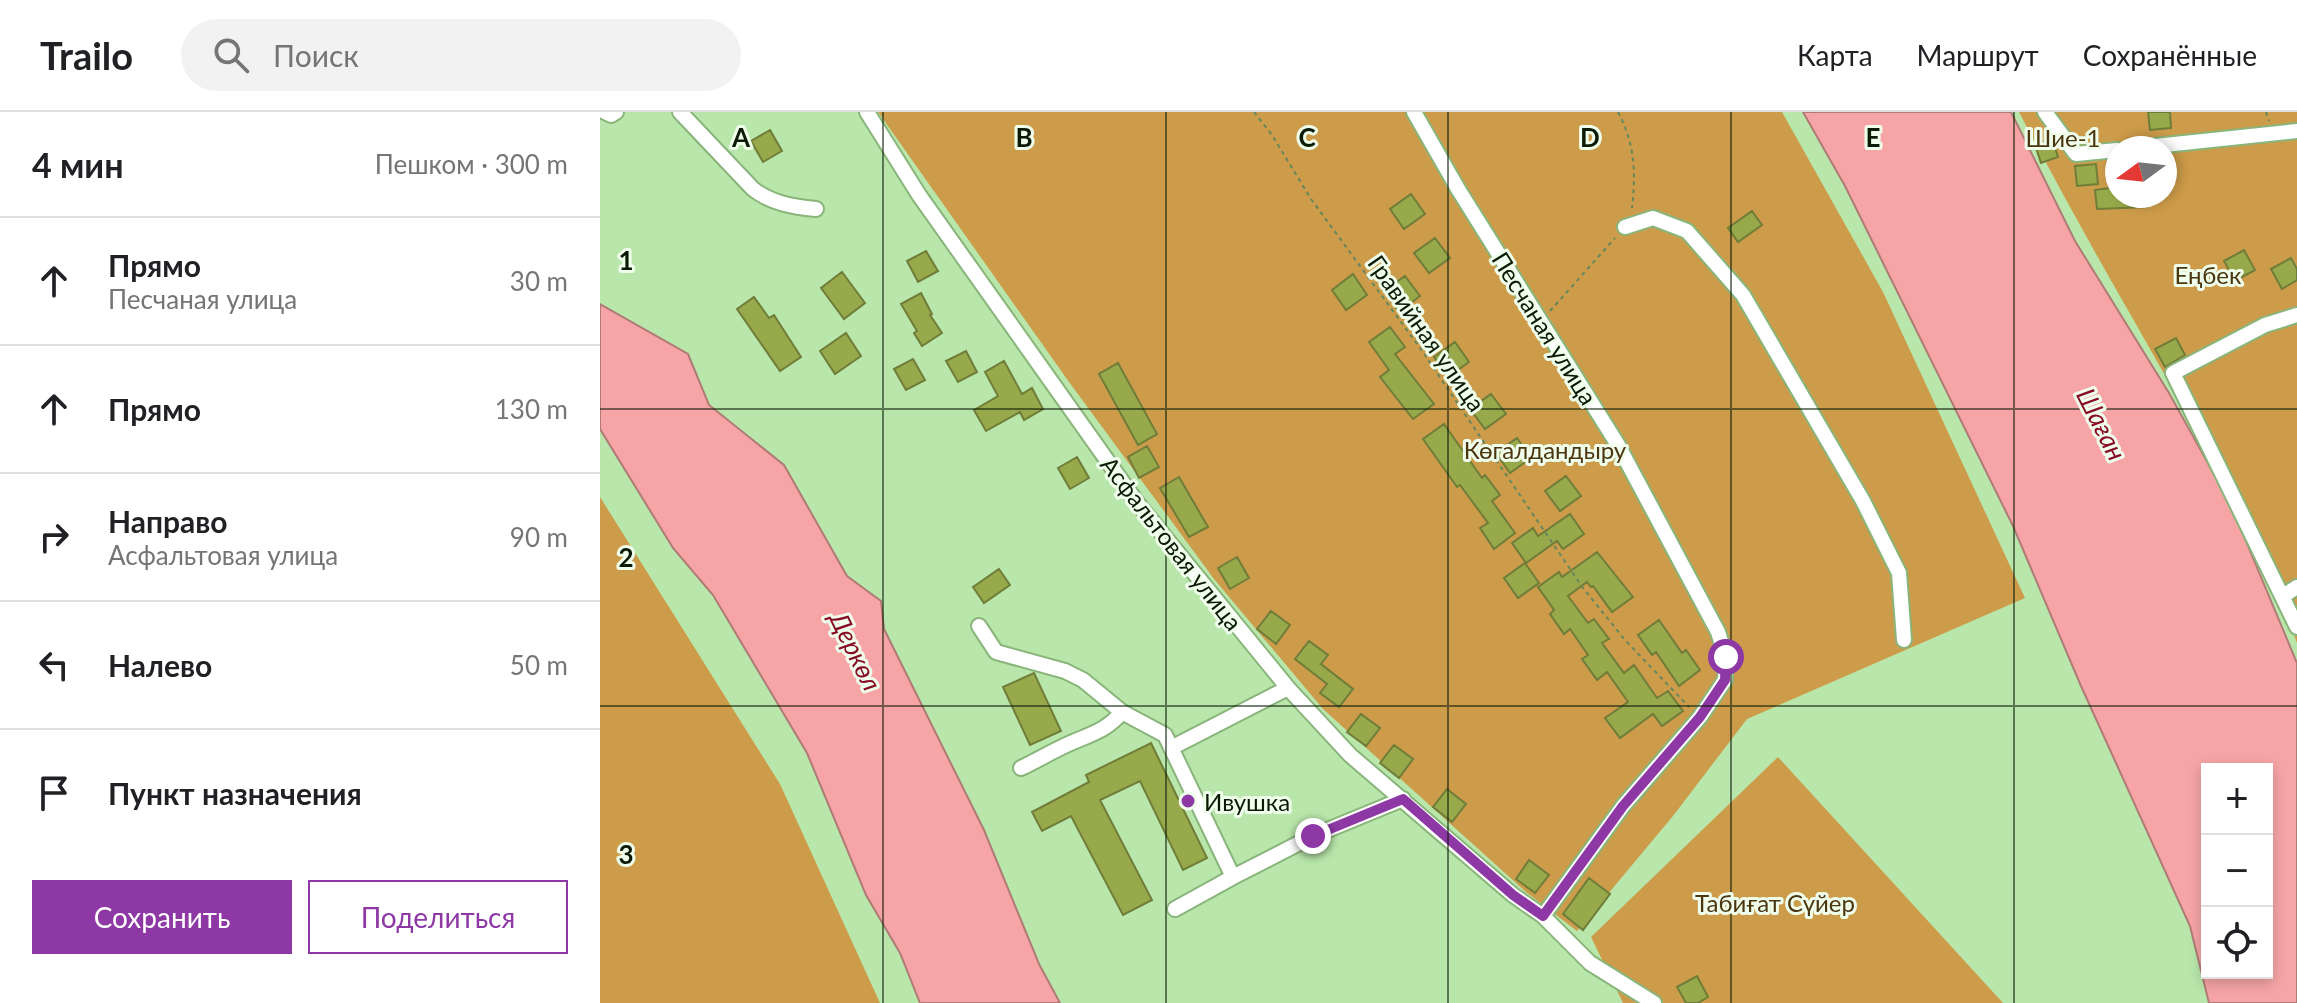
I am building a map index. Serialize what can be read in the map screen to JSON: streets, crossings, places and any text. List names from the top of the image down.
{
  "streets": {
    "street": ["Песчаная улица", "Асфальтовая улица"],
    "path": ["Гравийная улица"]
  },
  "crossings": [
    ["Песчаная улица", "Гравийная улица"],
    ["Песчаная улица", "Асфальтовая улица"]
  ],
  "water": ["Шаған", "Деркөл"],
  "parks": [
    "Шие-1",
    "Еңбек",
    "Көгалдандыру",
    "Табиғат Сүйер"
  ],
  "places": ["Ивушка"],
  "north": "left",
  "page": {
    "header": "Trailo",
    "search": "Поиск",
    "nav": ["Карта", "Маршрут", "Сохранённые"],
    "heading": ["4 мин", "Пешком · 300 m"],
    "list": [
      ["Прямо", "Песчаная улица", "30 m"],
      ["Прямо", "130 m"],
      ["Направо", "Асфальтовая улица", "90 m"],
      ["Налево", "50 m"],
      "Пункт назначения"
    ],
    "map_buttons": ["+", "−"],
    "buttons": ["Сохранить", "Поделиться"]
  },
  "grid": {
    "columns": [
      "A",
      "B",
      "C",
      "D",
      "E"
    ],
    "rows": ["1", "2", "3"]
  }
}
